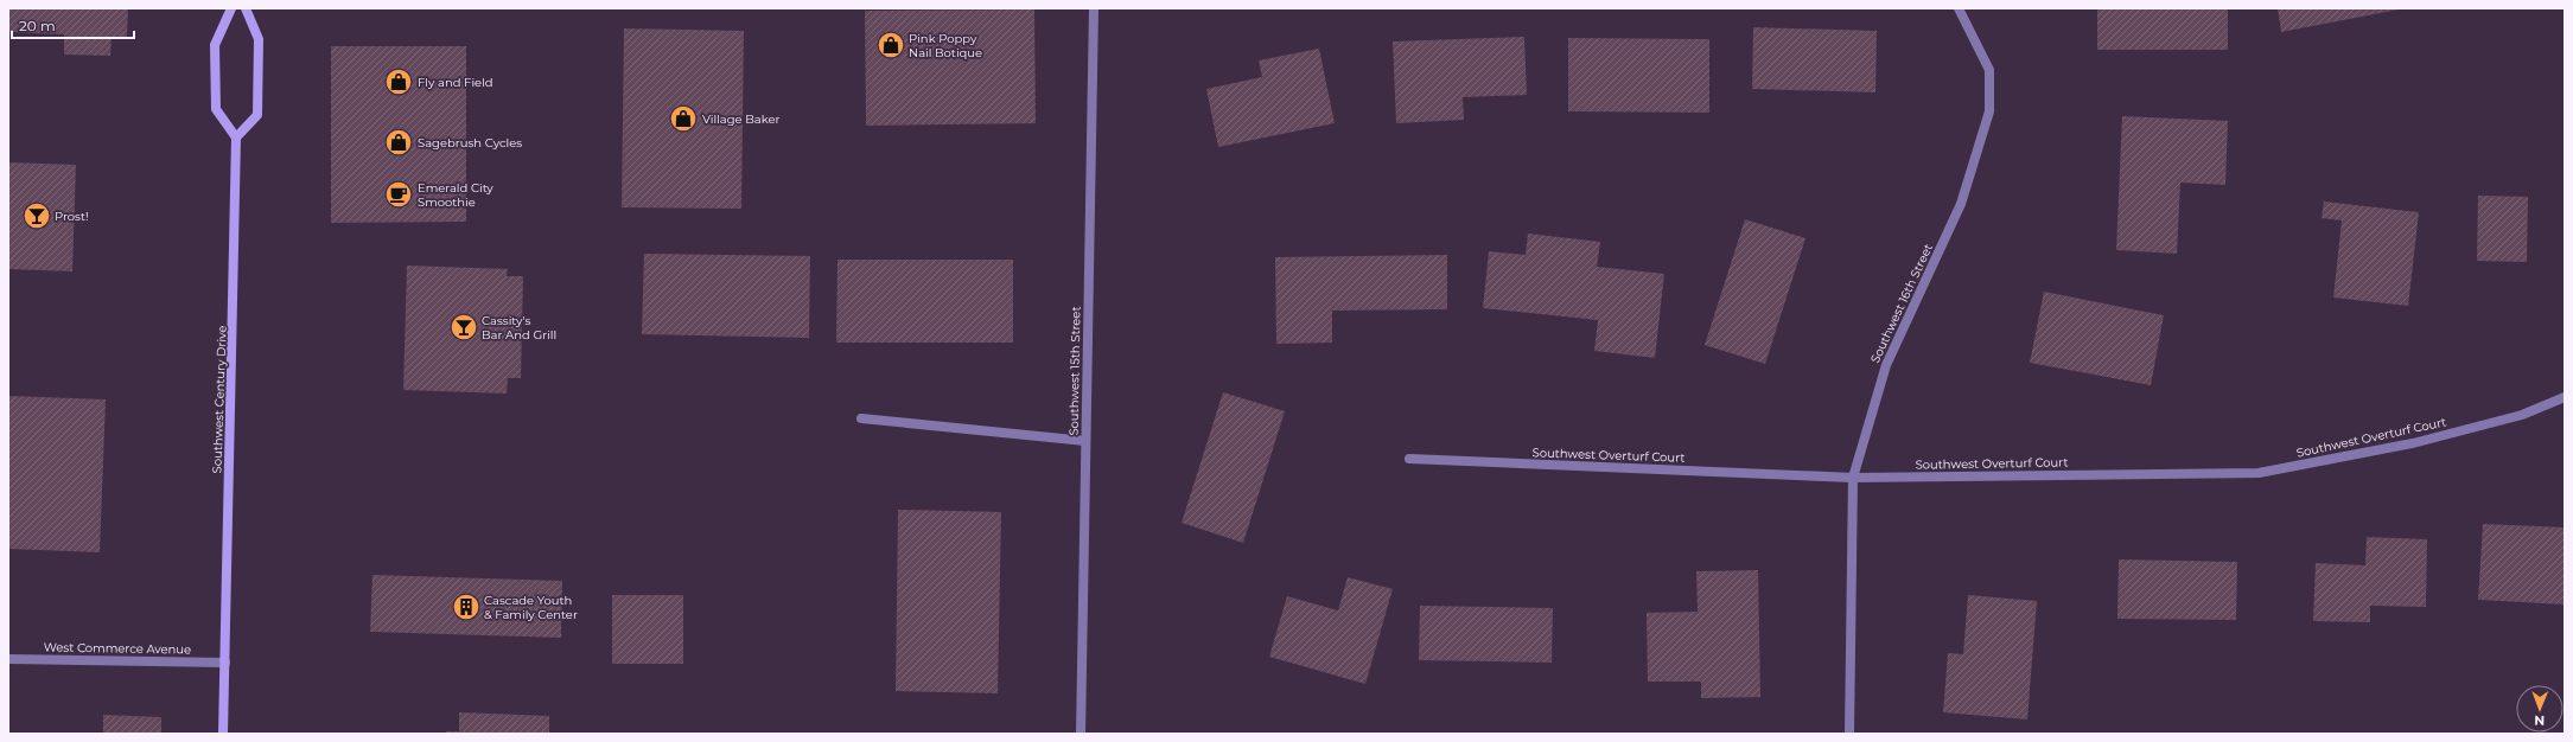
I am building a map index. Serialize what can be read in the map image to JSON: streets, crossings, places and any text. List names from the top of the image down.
{
  "streets": {
    "street": [
      "Southwest 16th Street",
      "Southwest 15th Street",
      "Southwest Century Drive",
      "Southwest Overturf Court",
      "West Commerce Avenue"
    ]
  },
  "crossings": [
    ["Southwest 16th Street", "Southwest Overturf Court"],
    ["Southwest Century Drive", "West Commerce Avenue"]
  ],
  "places": {
    "shop": [
      "Pink Poppy Nail Botique",
      "Fly and Field",
      "Village Baker",
      "Sagebrush Cycles"
    ],
    "cafe": ["Emerald City Smoothie"],
    "bar": ["Prost!", "Cassity’s Bar And Grill"],
    "building": ["Cascade Youth & Family Center"]
  },
  "scale_bar": "20 m",
  "north": "bottom"
}
